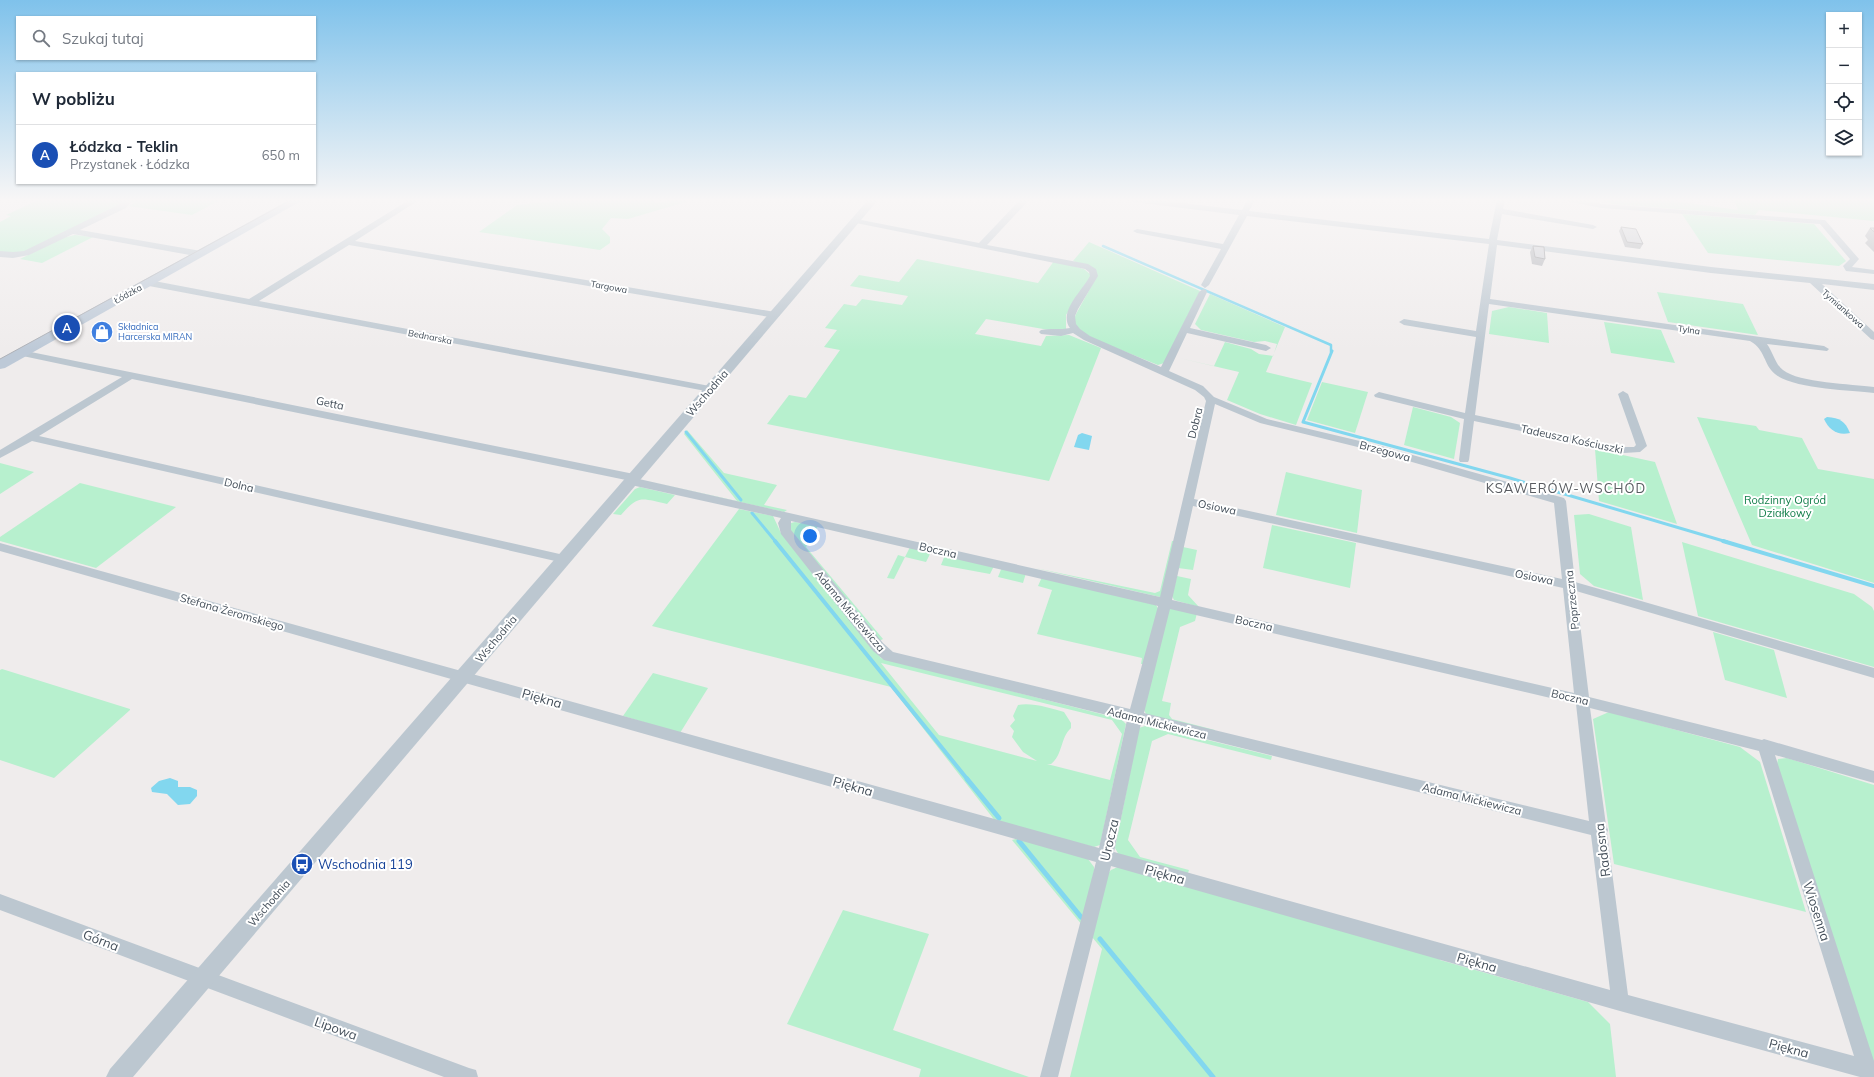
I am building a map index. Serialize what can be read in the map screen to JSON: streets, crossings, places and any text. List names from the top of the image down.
{
  "streets": {
    "main road": ["Łódzka"],
    "street": [
      "Targowa",
      "Tymiankowa",
      "Tylna",
      "Bednarska",
      "Wschodnia",
      "Getta",
      "Dobra",
      "Tadeusza Kościuszki",
      "Brzegowa",
      "Dolna",
      "Osiowa",
      "Boczna",
      "Poprzeczna",
      "Adama Mickiewicza",
      "Stefana Żeromskiego",
      "Piękna",
      "Urocza",
      "Radosna",
      "Wiosenna",
      "Górna",
      "Lipowa"
    ]
  },
  "crossings": [
    ["Targowa", "Wschodnia"],
    ["Łódzka", "Bednarska"],
    ["Łódzka", "Getta"],
    ["Bednarska", "Wschodnia"],
    ["Wschodnia", "Getta"],
    ["Wschodnia", "Dolna"],
    ["Wschodnia", "Boczna"],
    ["Wschodnia", "Stefana Żeromskiego"],
    ["Wschodnia", "Piękna"],
    ["Wschodnia", "Górna"],
    ["Wschodnia", "Lipowa"],
    ["Getta", "Boczna"],
    ["Dobra", "Brzegowa"],
    ["Dobra", "Osiowa"],
    ["Dobra", "Boczna"],
    ["Dobra", "Urocza"],
    ["Brzegowa", "Poprzeczna"],
    ["Osiowa", "Poprzeczna"],
    ["Boczna", "Poprzeczna"],
    ["Boczna", "Adama Mickiewicza"],
    ["Boczna", "Urocza"],
    ["Boczna", "Radosna"],
    ["Boczna", "Wiosenna"],
    ["Poprzeczna", "Radosna"],
    ["Adama Mickiewicza", "Urocza"],
    ["Adama Mickiewicza", "Radosna"],
    ["Stefana Żeromskiego", "Piękna"],
    ["Piękna", "Urocza"],
    ["Piękna", "Radosna"],
    ["Piękna", "Wiosenna"],
    ["Górna", "Lipowa"]
  ],
  "districts": ["KSAWERÓW-WSCHÓD"],
  "parks": ["Rodzinny Ogród Działkowy"],
  "places": {
    "shop": ["Składnica Harcerska MIRAN"],
    "bus stop": ["Wschodnia 119"]
  },
  "page": {
    "map_buttons": ["+", "−"],
    "search": "Szukaj tutaj",
    "heading": "W pobliżu",
    "list": [
      {
        "mark": "A",
        "name": "Łódzka - Teklin",
        "note": "Przystanek · Łódzka",
        "value": "650 m"
      }
    ],
    "pins": "A"
  }
}
